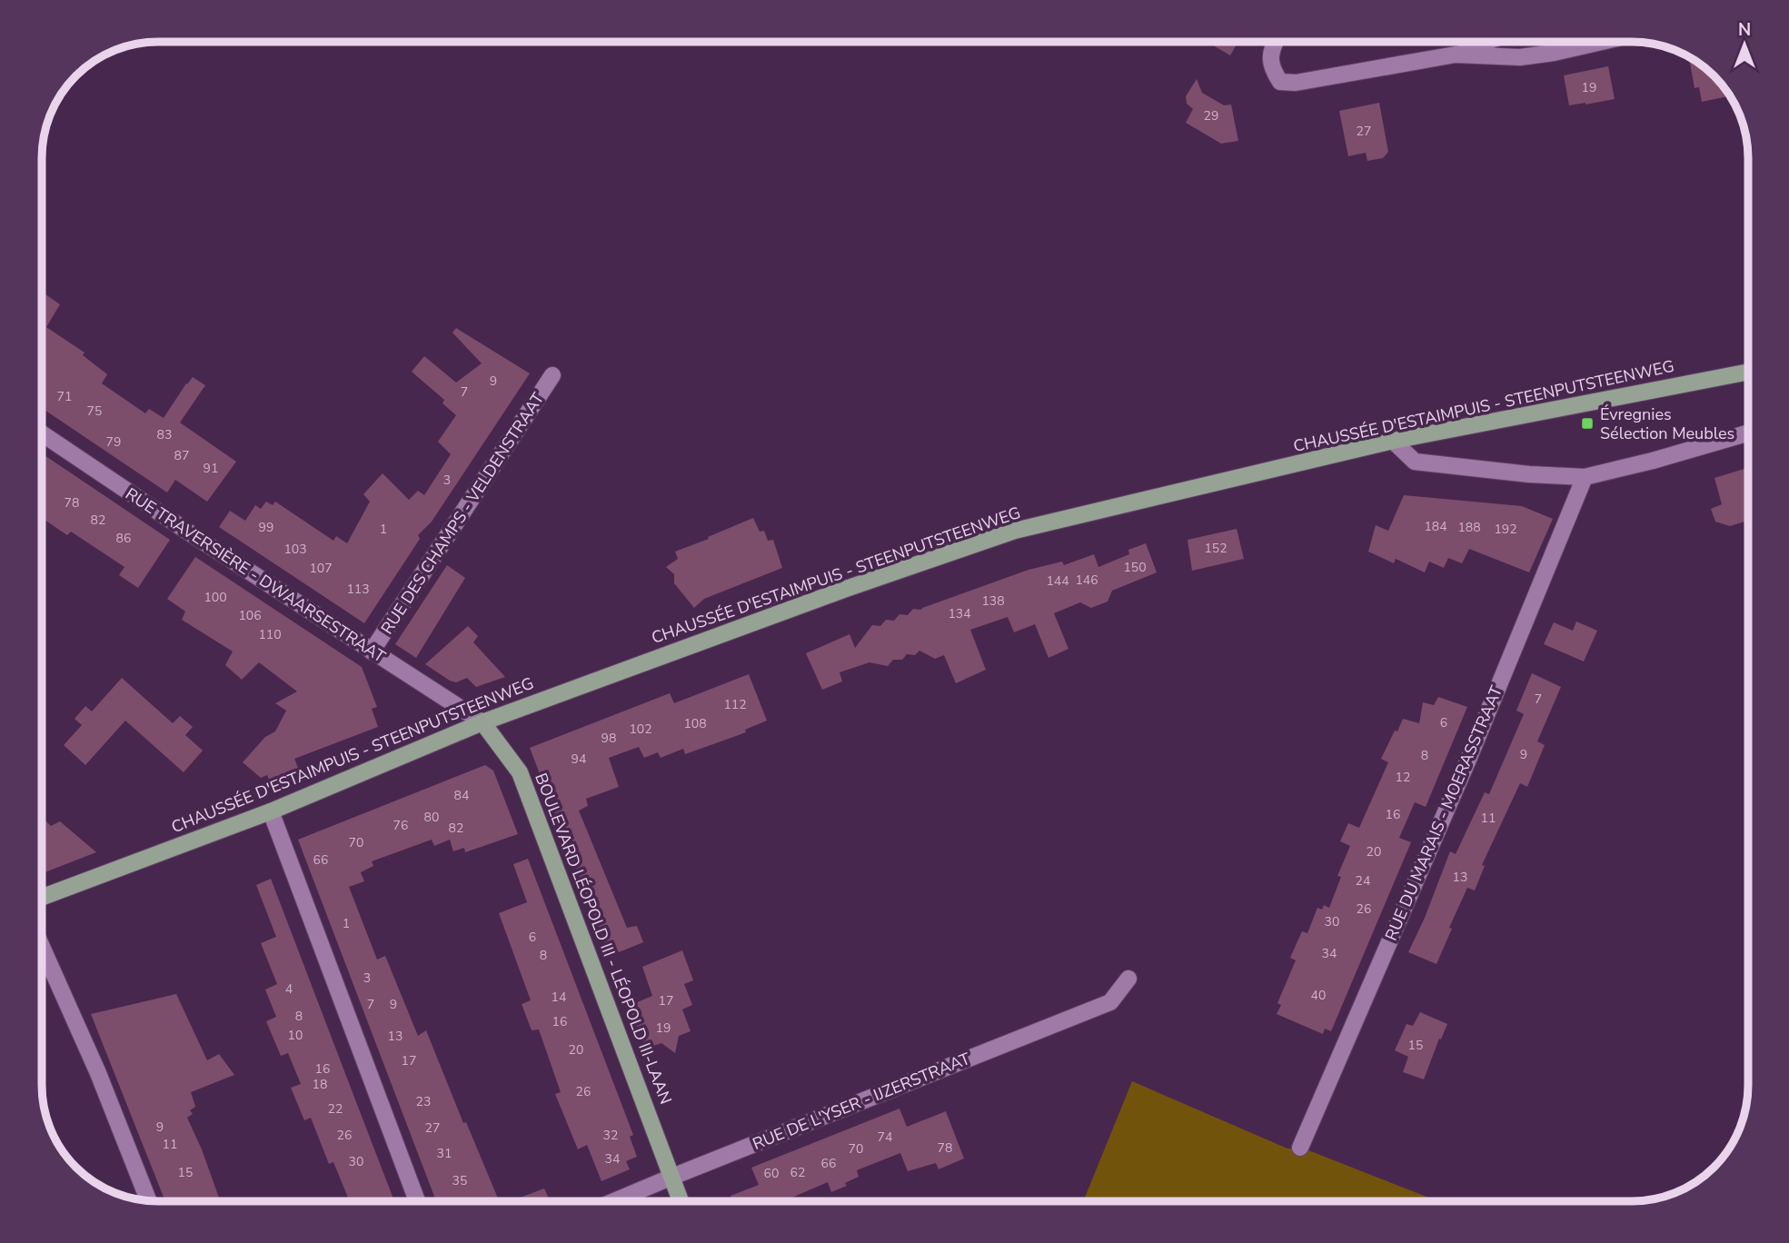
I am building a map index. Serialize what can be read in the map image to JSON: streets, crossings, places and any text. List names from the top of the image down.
{
  "streets": {
    "main road": ["CHAUSSÉE D'ESTAIMPUIS - STEENPUTSTEENWEG", "BOULEVARD LÉOPOLD III - LÉOPOLD III-LAAN"],
    "street": [
      "RUE DES CHAMPS - VELDENSTRAAT",
      "RUE TRAVERSIÈRE - DWAARSESTRAAT",
      "RUE DU MARAIS - MOERASSTRAAT",
      "RUE DE L'YSER - IJZERSTRAAT"
    ]
  },
  "crossings": [
    ["CHAUSSÉE D'ESTAIMPUIS - STEENPUTSTEENWEG", "RUE TRAVERSIÈRE - DWAARSESTRAAT"],
    ["CHAUSSÉE D'ESTAIMPUIS - STEENPUTSTEENWEG", "BOULEVARD LÉOPOLD III - LÉOPOLD III-LAAN"],
    ["RUE DES CHAMPS - VELDENSTRAAT", "RUE TRAVERSIÈRE - DWAARSESTRAAT"],
    ["RUE TRAVERSIÈRE - DWAARSESTRAAT", "BOULEVARD LÉOPOLD III - LÉOPOLD III-LAAN"],
    ["BOULEVARD LÉOPOLD III - LÉOPOLD III-LAAN", "RUE DE L'YSER - IJZERSTRAAT"]
  ],
  "places": {
    "transit": ["Évregnies Sélection Meubles"]
  },
  "house_numbers": [
    "19",
    "29",
    "27",
    "9",
    "7",
    "71",
    "75",
    "83",
    "79",
    "87",
    "91",
    "3",
    "78",
    "82",
    "184",
    "99",
    "188",
    "1",
    "192",
    "86",
    "152",
    "103",
    "150",
    "107",
    "146",
    "144",
    "113",
    "100",
    "138",
    "134",
    "106",
    "110",
    "7",
    "112",
    "6",
    "108",
    "102",
    "98",
    "9",
    "8",
    "94",
    "12",
    "84",
    "16",
    "80",
    "11",
    "76",
    "82",
    "70",
    "20",
    "66",
    "13",
    "24",
    "26",
    "30",
    "1",
    "6",
    "34",
    "8",
    "3",
    "4",
    "40",
    "14",
    "17",
    "7",
    "9",
    "8",
    "16",
    "19",
    "10",
    "13",
    "15",
    "20",
    "17",
    "16",
    "18",
    "26",
    "23",
    "22",
    "9",
    "27",
    "26",
    "32",
    "74",
    "11",
    "78",
    "70",
    "31",
    "34",
    "30",
    "66",
    "15",
    "62",
    "60",
    "35"
  ],
  "north": "top"
}
